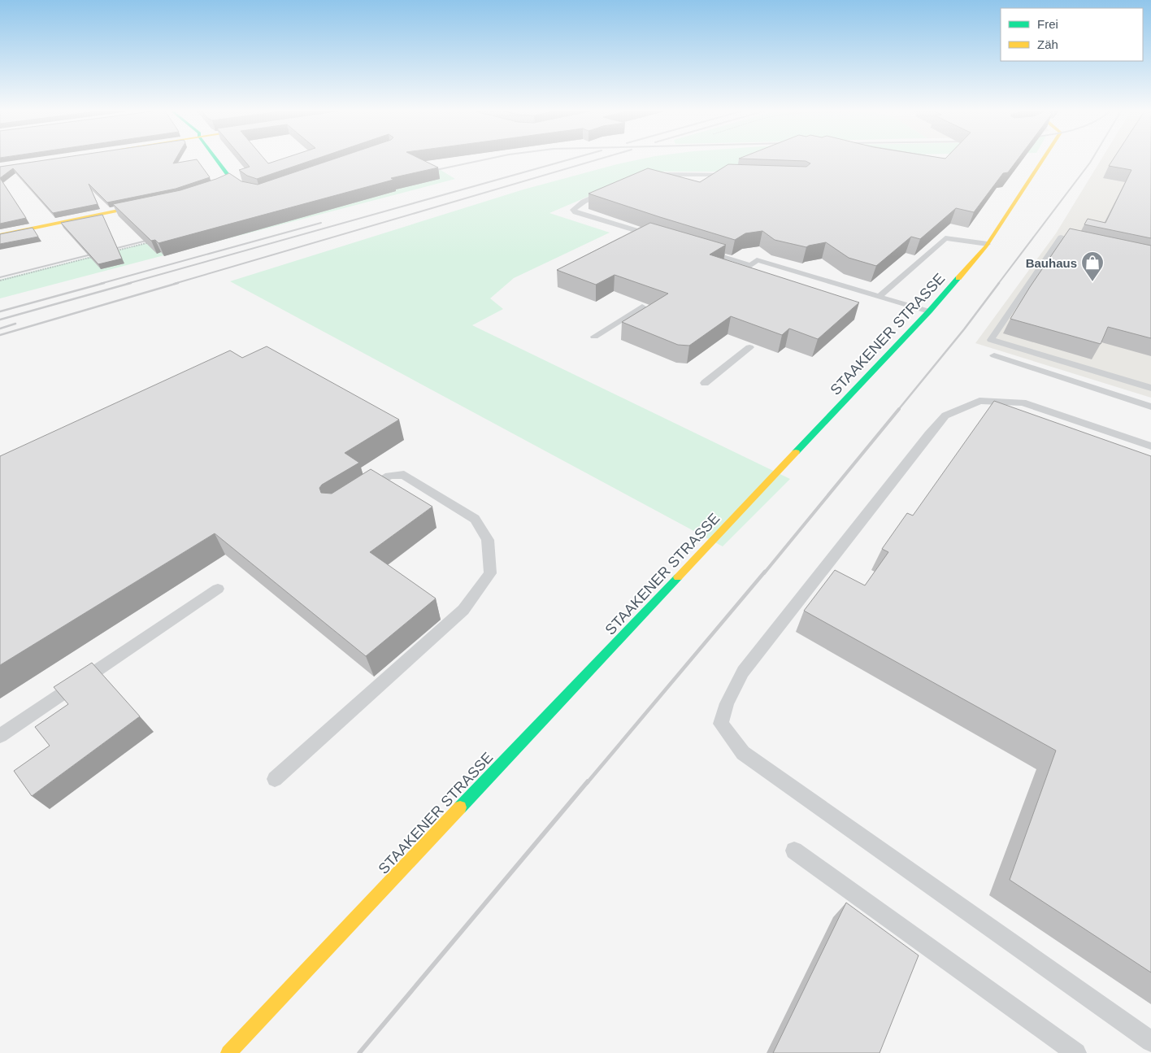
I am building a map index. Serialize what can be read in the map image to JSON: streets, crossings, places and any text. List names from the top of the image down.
{
  "streets": {
    "street": ["STAAKENER STRASSE"]
  },
  "places": {
    "shop": ["Bauhaus"]
  },
  "legend": ["Frei", "Zäh"]
}
